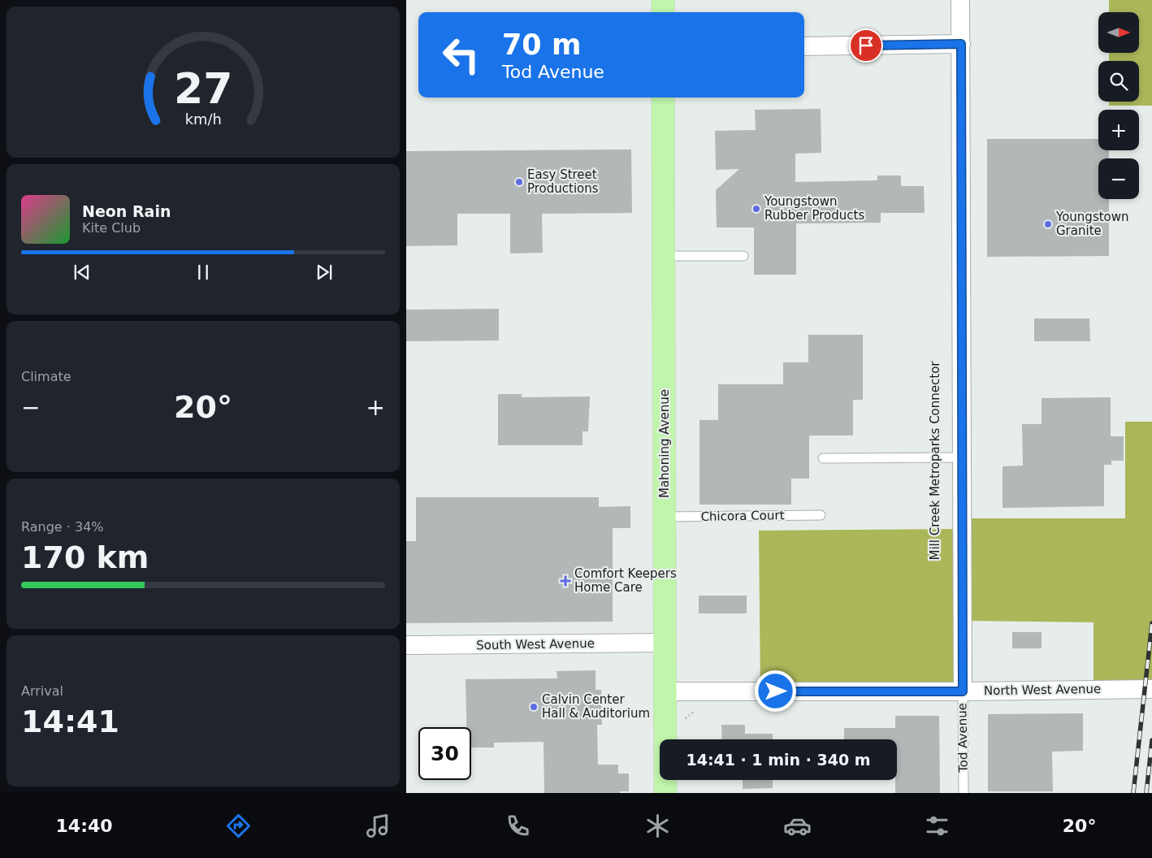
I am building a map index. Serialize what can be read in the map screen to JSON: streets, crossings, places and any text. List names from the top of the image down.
{
  "streets": {
    "main road": ["Mahoning Avenue"],
    "street": ["South West Avenue", "North West Avenue", "Tod Avenue"],
    "lane": ["Chicora Court"]
  },
  "crossings": [
    ["Mahoning Avenue", "Chicora Court"],
    ["Mahoning Avenue", "South West Avenue"],
    ["Mahoning Avenue", "North West Avenue"],
    ["North West Avenue", "Tod Avenue"]
  ],
  "places": {
    "other": [
      "Easy Street Productions",
      "Youngstown Rubber Products",
      "Youngstown Granite",
      "Calvin Center Hall & Auditorium"
    ],
    "health": ["Comfort Keepers Home Care"]
  },
  "north": "right",
  "page": {
    "map_buttons": ["+", "−"],
    "turn": ["70 m", "Tod Avenue"],
    "song": ["Neon Rain", "Kite Club"],
    "tile": [
      "Climate",
      ["Range · 34%", "170 km"],
      ["Arrival", "14:41"]
    ],
    "heat": ["−", "20°", "+"],
    "limit": "30",
    "trip": "14:41 · 1 min · 340 m",
    "tabs": ["14:40", "20°"],
    "gauge": ["27", "km/h"]
  }
}
